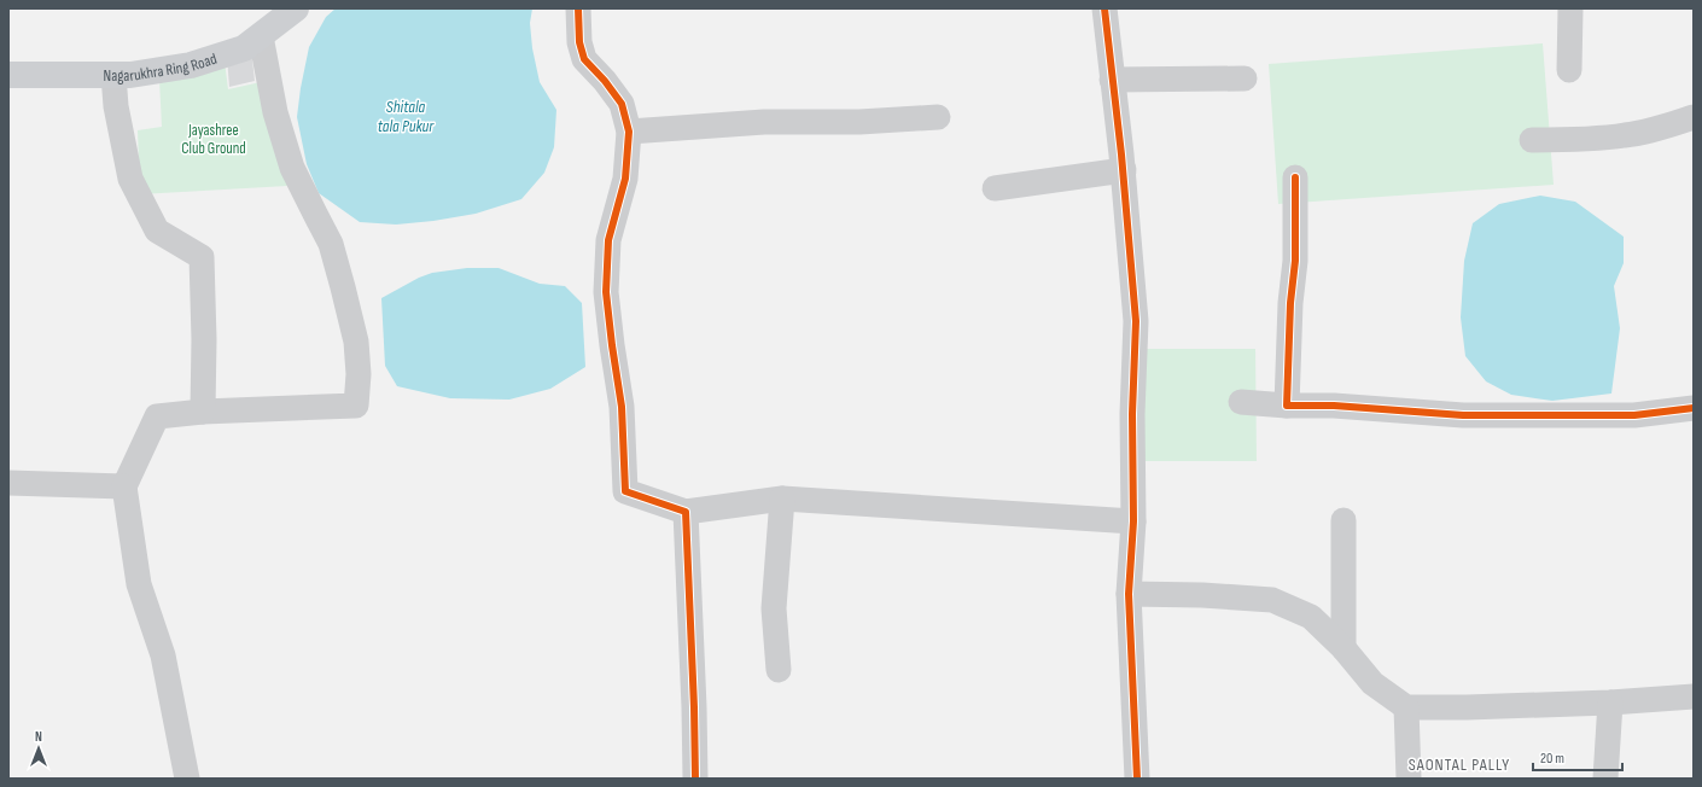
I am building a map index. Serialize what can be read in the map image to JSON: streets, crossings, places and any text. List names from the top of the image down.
{
  "streets": {
    "main road": ["Nagarukhra Ring Road"]
  },
  "districts": ["SAONTAL PALLY"],
  "water": ["Shitala tala Pukur"],
  "parks": ["Jayashree Club Ground"],
  "scale_bar": "20 m",
  "north": "top"
}
